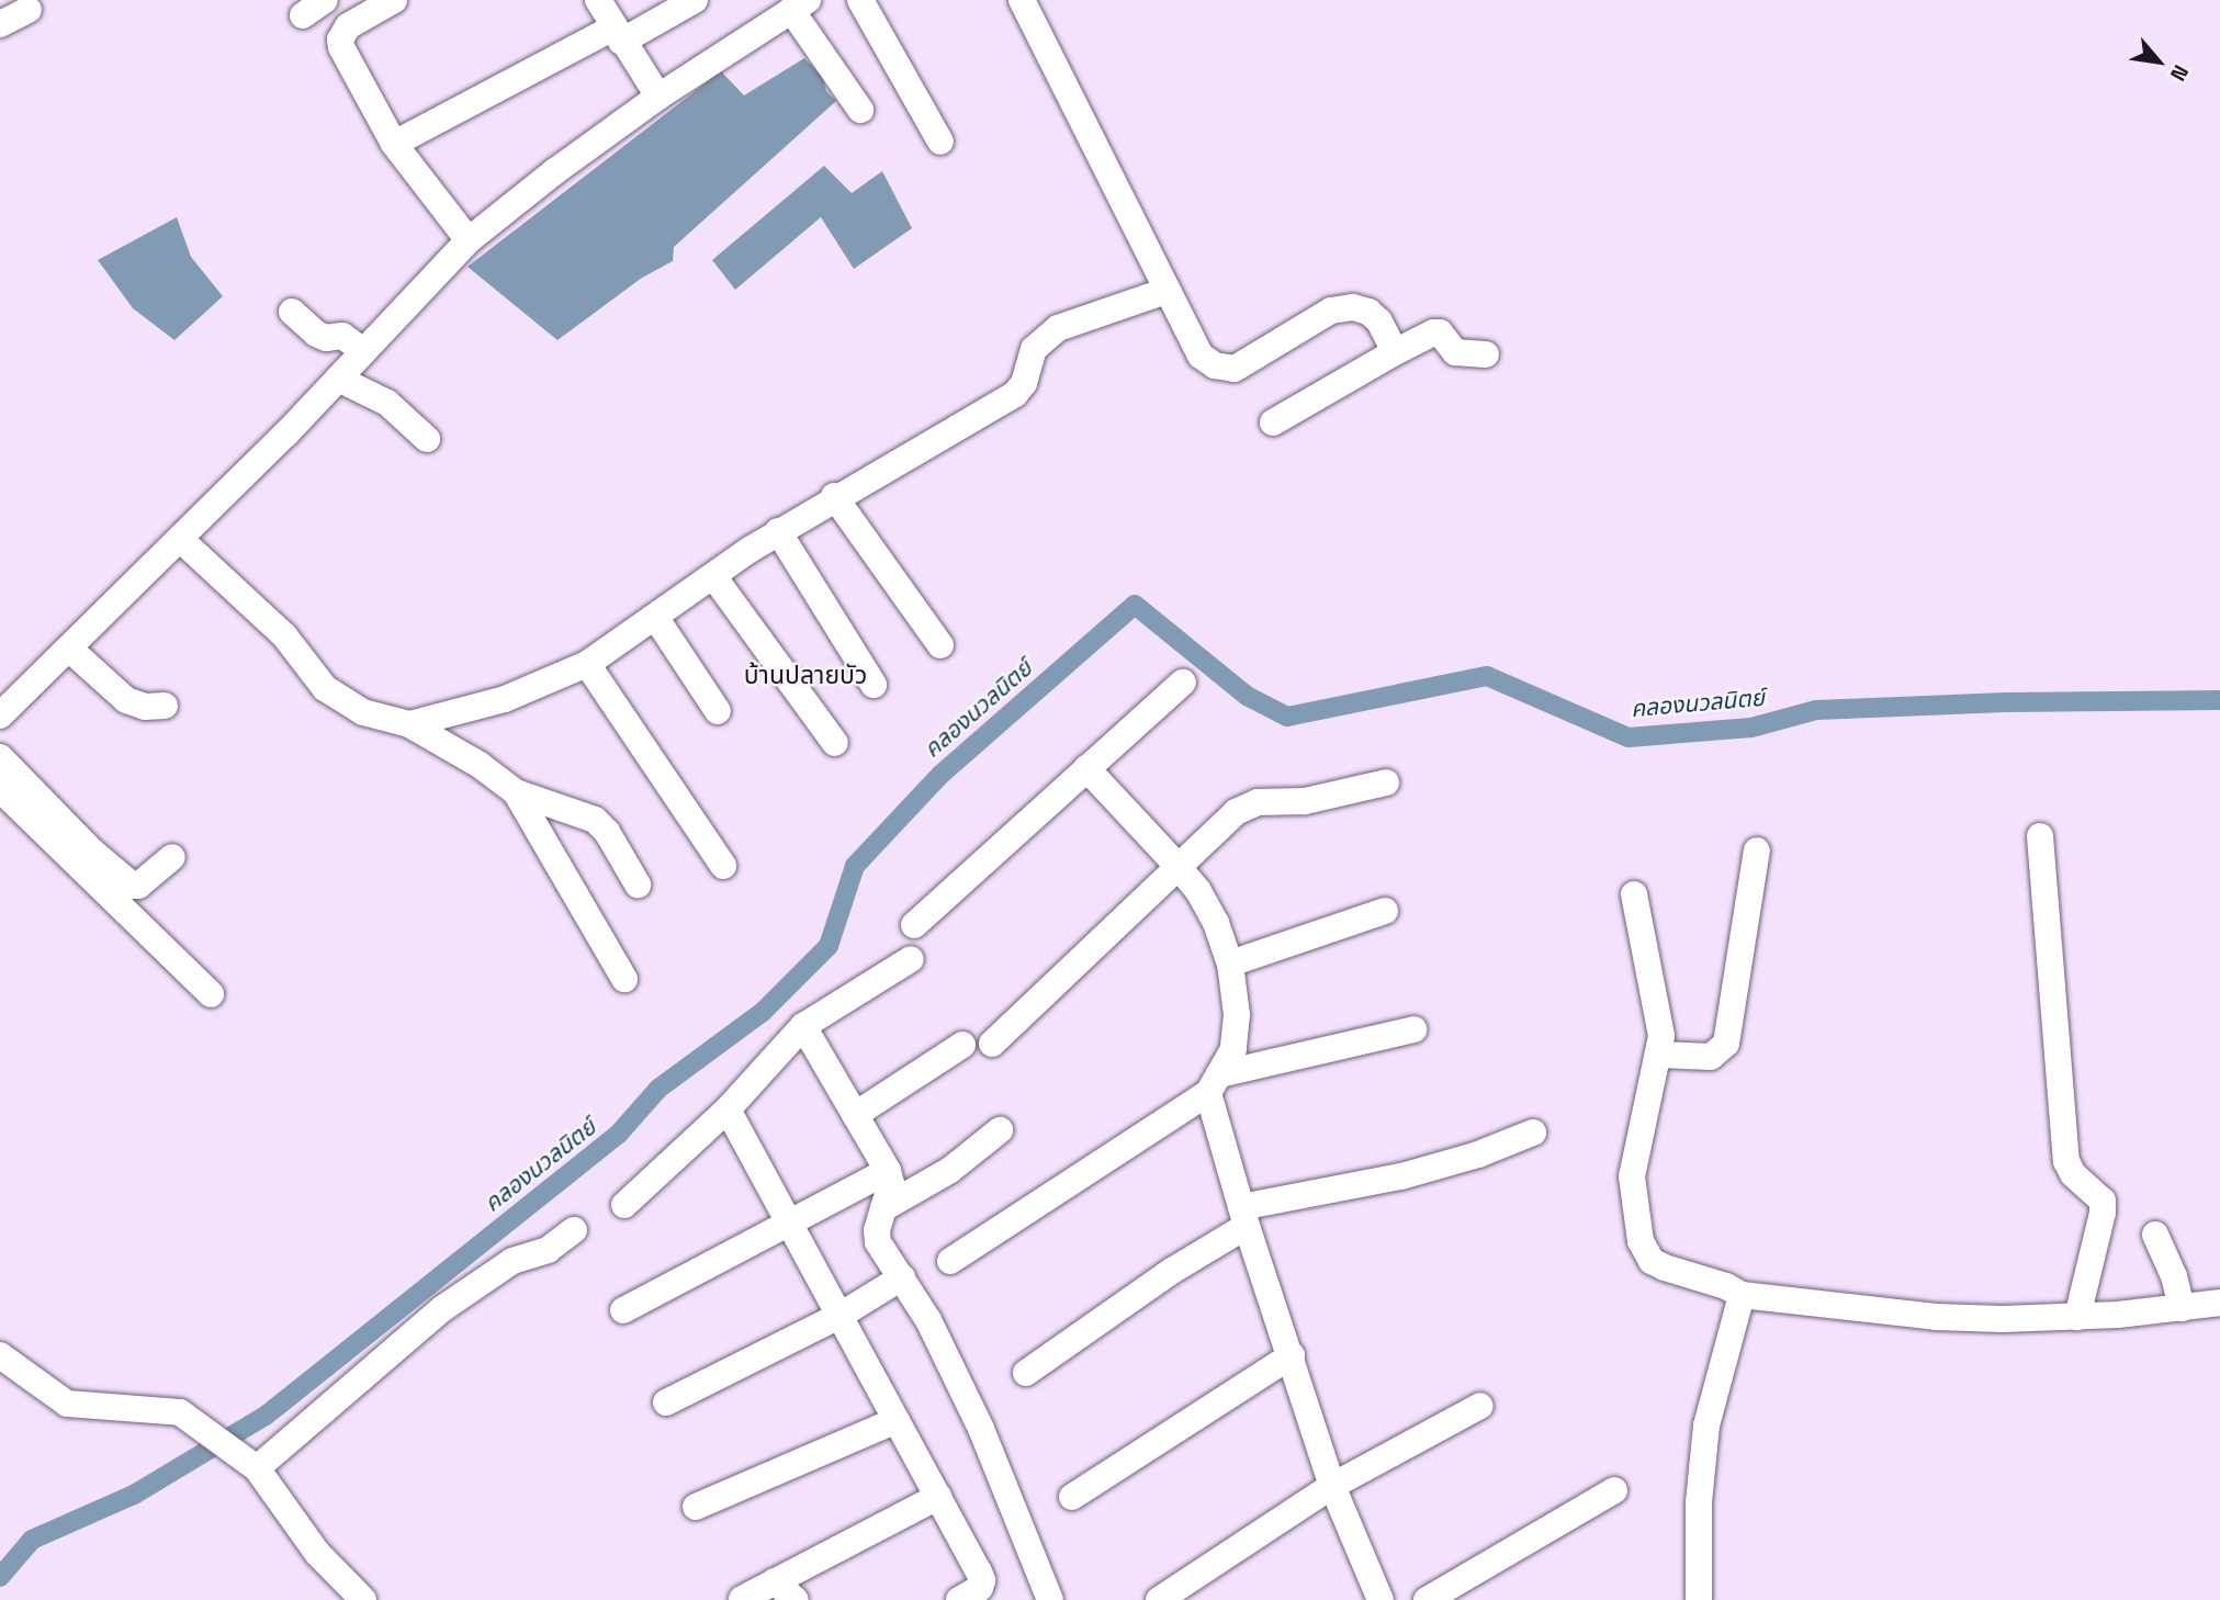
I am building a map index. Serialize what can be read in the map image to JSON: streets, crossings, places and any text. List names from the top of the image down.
{
  "districts": ["บ้านปลายบัว"],
  "water": ["คลองนวลนิตย์"],
  "north": "bottom right"
}
